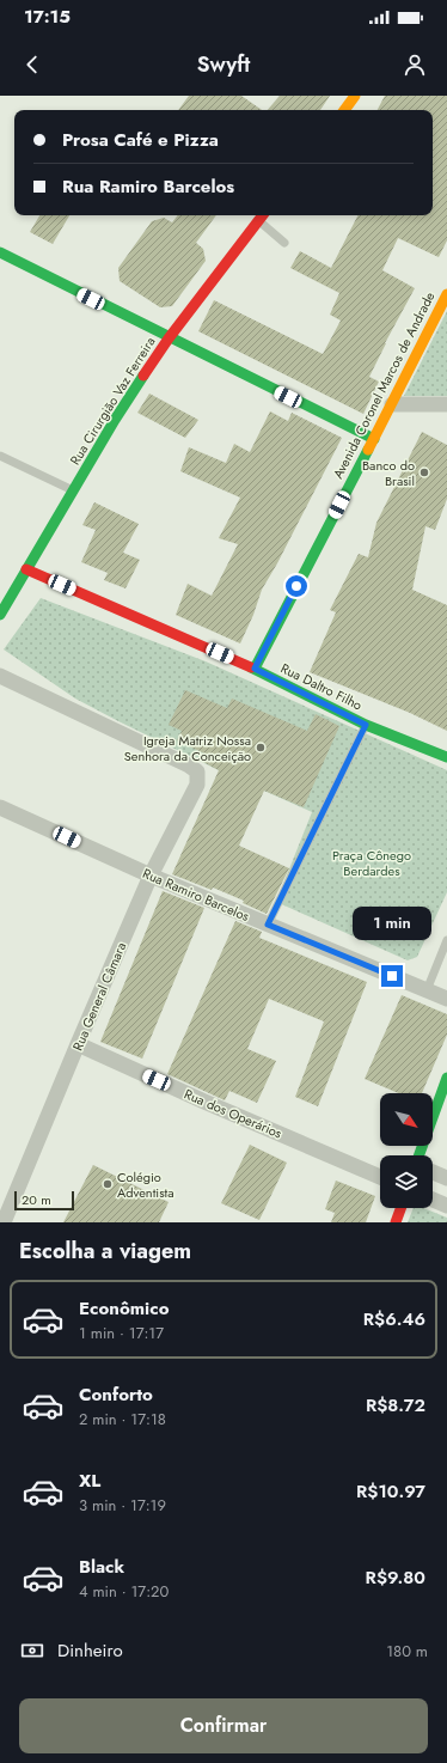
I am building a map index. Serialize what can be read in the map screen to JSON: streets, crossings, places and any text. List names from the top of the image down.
{
  "streets": {
    "street": [
      "Avenida Coronel Marcos de Andrade",
      "Rua Cirurgião Vaz Ferreira",
      "Rua Daltro Filho",
      "Rua Ramiro Barcelos",
      "Rua General Câmara",
      "Rua dos Operários"
    ]
  },
  "crossings": [
    ["Avenida Coronel Marcos de Andrade", "Rua Daltro Filho"],
    ["Rua Cirurgião Vaz Ferreira", "Rua Daltro Filho"],
    ["Rua Ramiro Barcelos", "Rua General Câmara"],
    ["Rua General Câmara", "Rua dos Operários"]
  ],
  "parks": ["Praça Cônego Berdardes"],
  "places": ["Banco do Brasil", "Igreja Matriz Nossa Senhora da Conceição", "Colégio Adventista"],
  "scale_bar": "20 m",
  "north": "bottom right",
  "page": {
    "status": "17:15",
    "header": "Swyft",
    "banner": ["Prosa Café e Pizza", "Rua Ramiro Barcelos"],
    "bubble": "1 min",
    "scale": "20 m",
    "heading": "Escolha a viagem",
    "list": [
      {
        "name": "Econômico",
        "note": "1 min · 17:17",
        "value": "R$6.46"
      },
      {
        "name": "Conforto",
        "note": "2 min · 17:18",
        "value": "R$8.72"
      },
      {
        "name": "XL",
        "note": "3 min · 17:19",
        "value": "R$10.97"
      },
      {
        "name": "Black",
        "note": "4 min · 17:20",
        "value": "R$9.80"
      }
    ],
    "pay": ["Dinheiro", "180 m"],
    "buttons": "Confirmar"
  }
}
